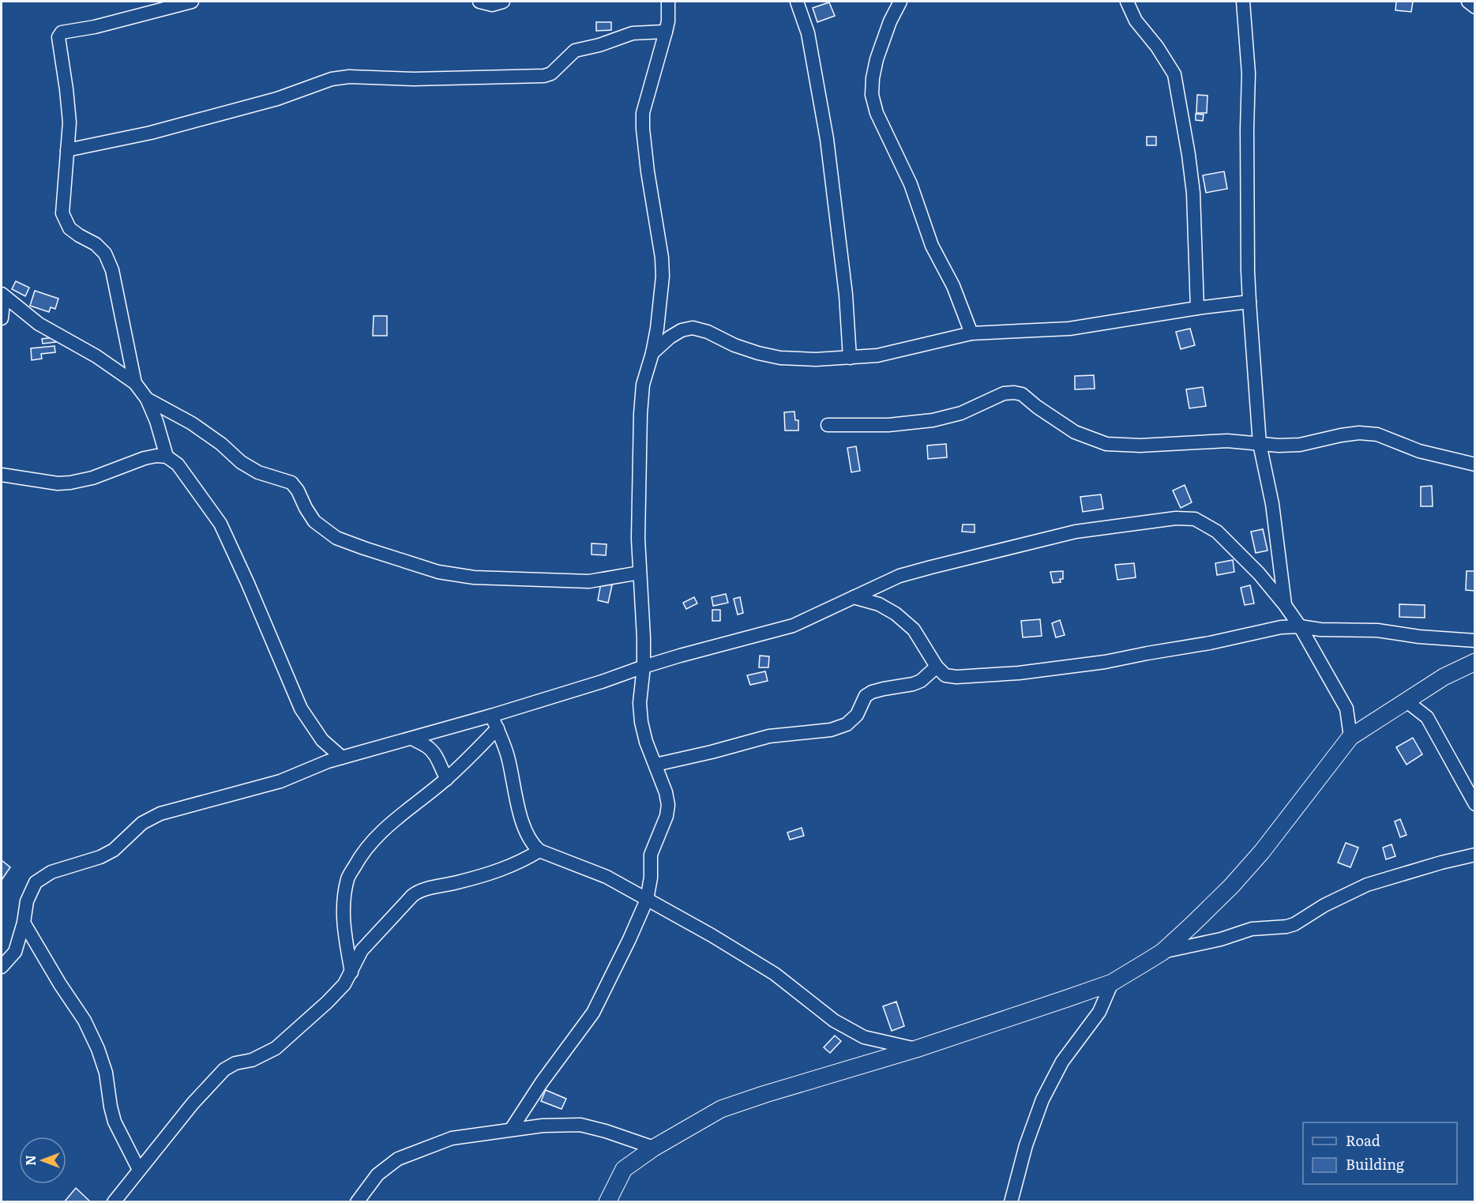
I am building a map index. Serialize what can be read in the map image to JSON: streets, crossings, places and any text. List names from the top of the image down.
{
  "legend": ["Road", "Building"],
  "north": "left"
}
